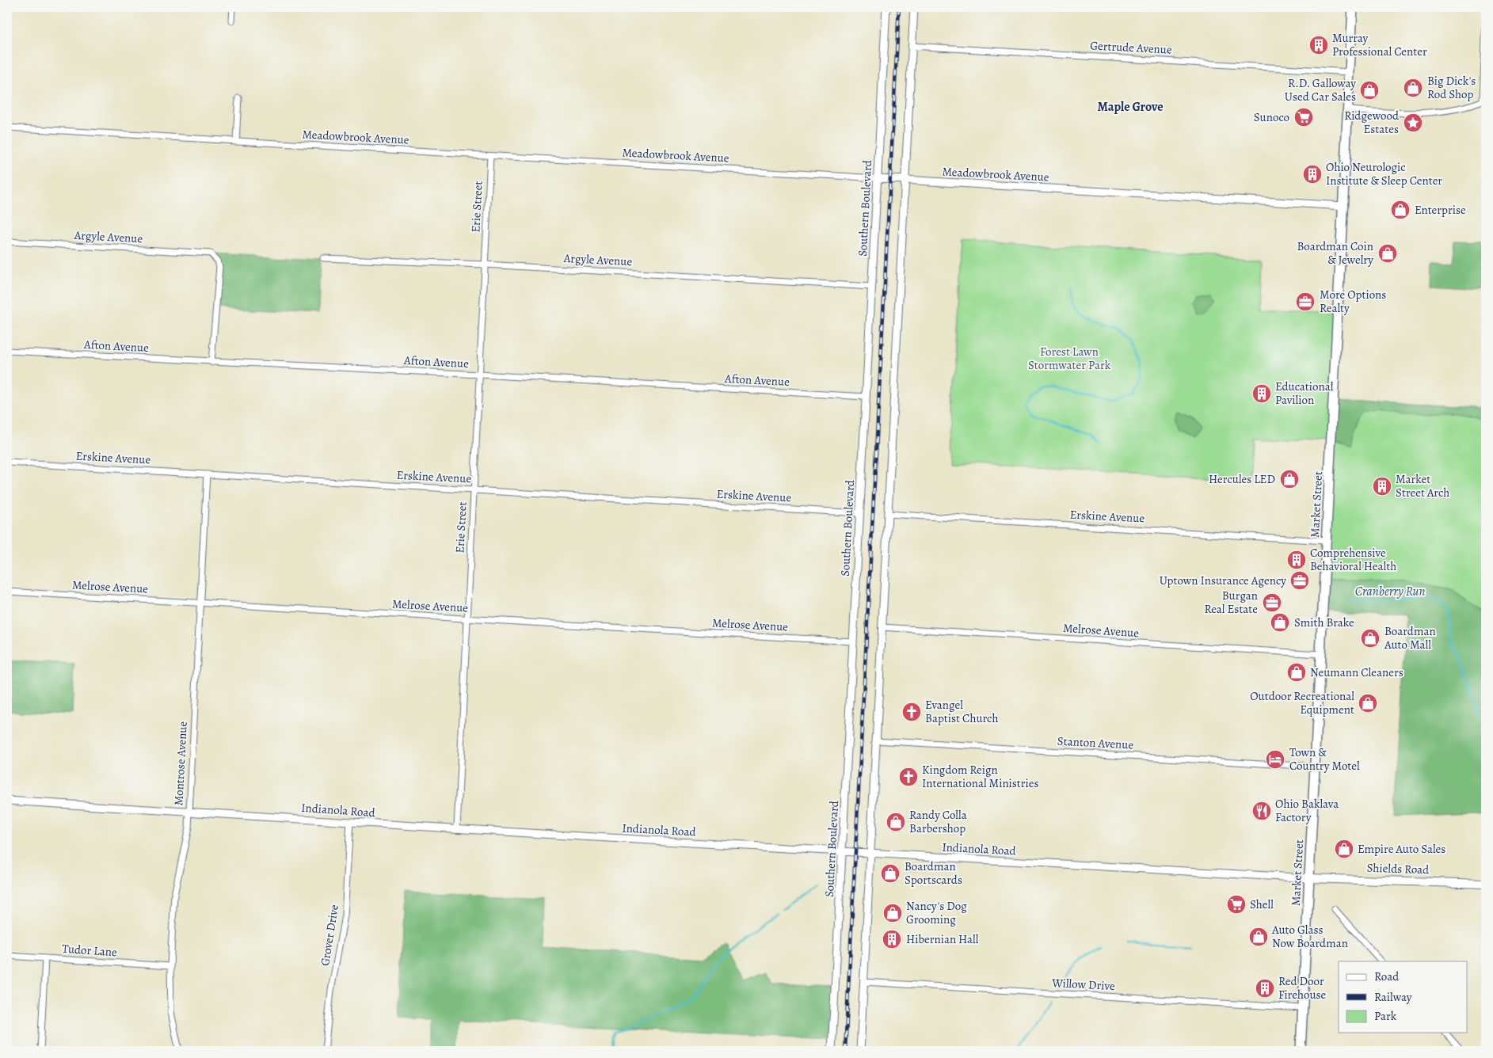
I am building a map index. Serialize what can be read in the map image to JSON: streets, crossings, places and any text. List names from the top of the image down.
{
  "streets": {
    "main road": ["Market Street", "Shields Road"],
    "street": [
      "Gertrude Avenue",
      "Meadowbrook Avenue",
      "Erie Street",
      "Southern Boulevard",
      "Argyle Avenue",
      "Afton Avenue",
      "Erskine Avenue",
      "Melrose Avenue",
      "Stanton Avenue",
      "Montrose Avenue",
      "Indianola Road",
      "Grover Drive",
      "Tudor Lane",
      "Willow Drive"
    ]
  },
  "crossings": [
    ["Gertrude Avenue", "Market Street"],
    ["Meadowbrook Avenue", "Erie Street"],
    ["Meadowbrook Avenue", "Southern Boulevard"],
    ["Meadowbrook Avenue", "Market Street"],
    ["Erie Street", "Argyle Avenue"],
    ["Erie Street", "Afton Avenue"],
    ["Erie Street", "Erskine Avenue"],
    ["Erie Street", "Melrose Avenue"],
    ["Erie Street", "Indianola Road"],
    ["Southern Boulevard", "Argyle Avenue"],
    ["Southern Boulevard", "Afton Avenue"],
    ["Southern Boulevard", "Erskine Avenue"],
    ["Southern Boulevard", "Melrose Avenue"],
    ["Southern Boulevard", "Indianola Road"],
    ["Argyle Avenue", "Afton Avenue"],
    ["Erskine Avenue", "Market Street"],
    ["Erskine Avenue", "Montrose Avenue"],
    ["Market Street", "Melrose Avenue"],
    ["Market Street", "Stanton Avenue"],
    ["Market Street", "Indianola Road"],
    ["Market Street", "Shields Road"],
    ["Market Street", "Willow Drive"],
    ["Melrose Avenue", "Montrose Avenue"],
    ["Montrose Avenue", "Indianola Road"],
    ["Montrose Avenue", "Tudor Lane"],
    ["Indianola Road", "Shields Road"],
    ["Indianola Road", "Grover Drive"]
  ],
  "districts": ["Maple Grove"],
  "water": ["Cranberry Run"],
  "parks": ["Forest Lawn Stormwater Park"],
  "places": {
    "building": [
      "Murray Professional Center",
      "Ohio Neurologic Institute & Sleep Center",
      "Educational Pavilion",
      "Market Street Arch",
      "Comprehensive Behavioral Health",
      "Hibernian Hall",
      "Red Door Firehouse"
    ],
    "shop": [
      "Big Dick's Rod Shop",
      "R.D. Galloway Used Car Sales",
      "Enterprise",
      "Boardman Coin & Jewelry",
      "Hercules LED",
      "Smith Brake",
      "Boardman Auto Mall",
      "Neumann Cleaners",
      "Outdoor Recreational Equipment",
      "Randy Colla Barbershop",
      "Empire Auto Sales",
      "Boardman Sportscards",
      "Nancy's Dog Grooming",
      "Auto Glass Now Boardman"
    ],
    "supermarket": ["Sunoco", "Shell"],
    "place": ["Ridgewood Estates"],
    "office": ["More Options Realty", "Uptown Insurance Agency", "Burgan Real Estate"],
    "church": ["Evangel Baptist Church", "Kingdom Reign International Ministries"],
    "hotel": ["Town & Country Motel"],
    "restaurant": ["Ohio Baklava Factory"]
  },
  "legend": ["Road", "Railway", "Park"]
}
